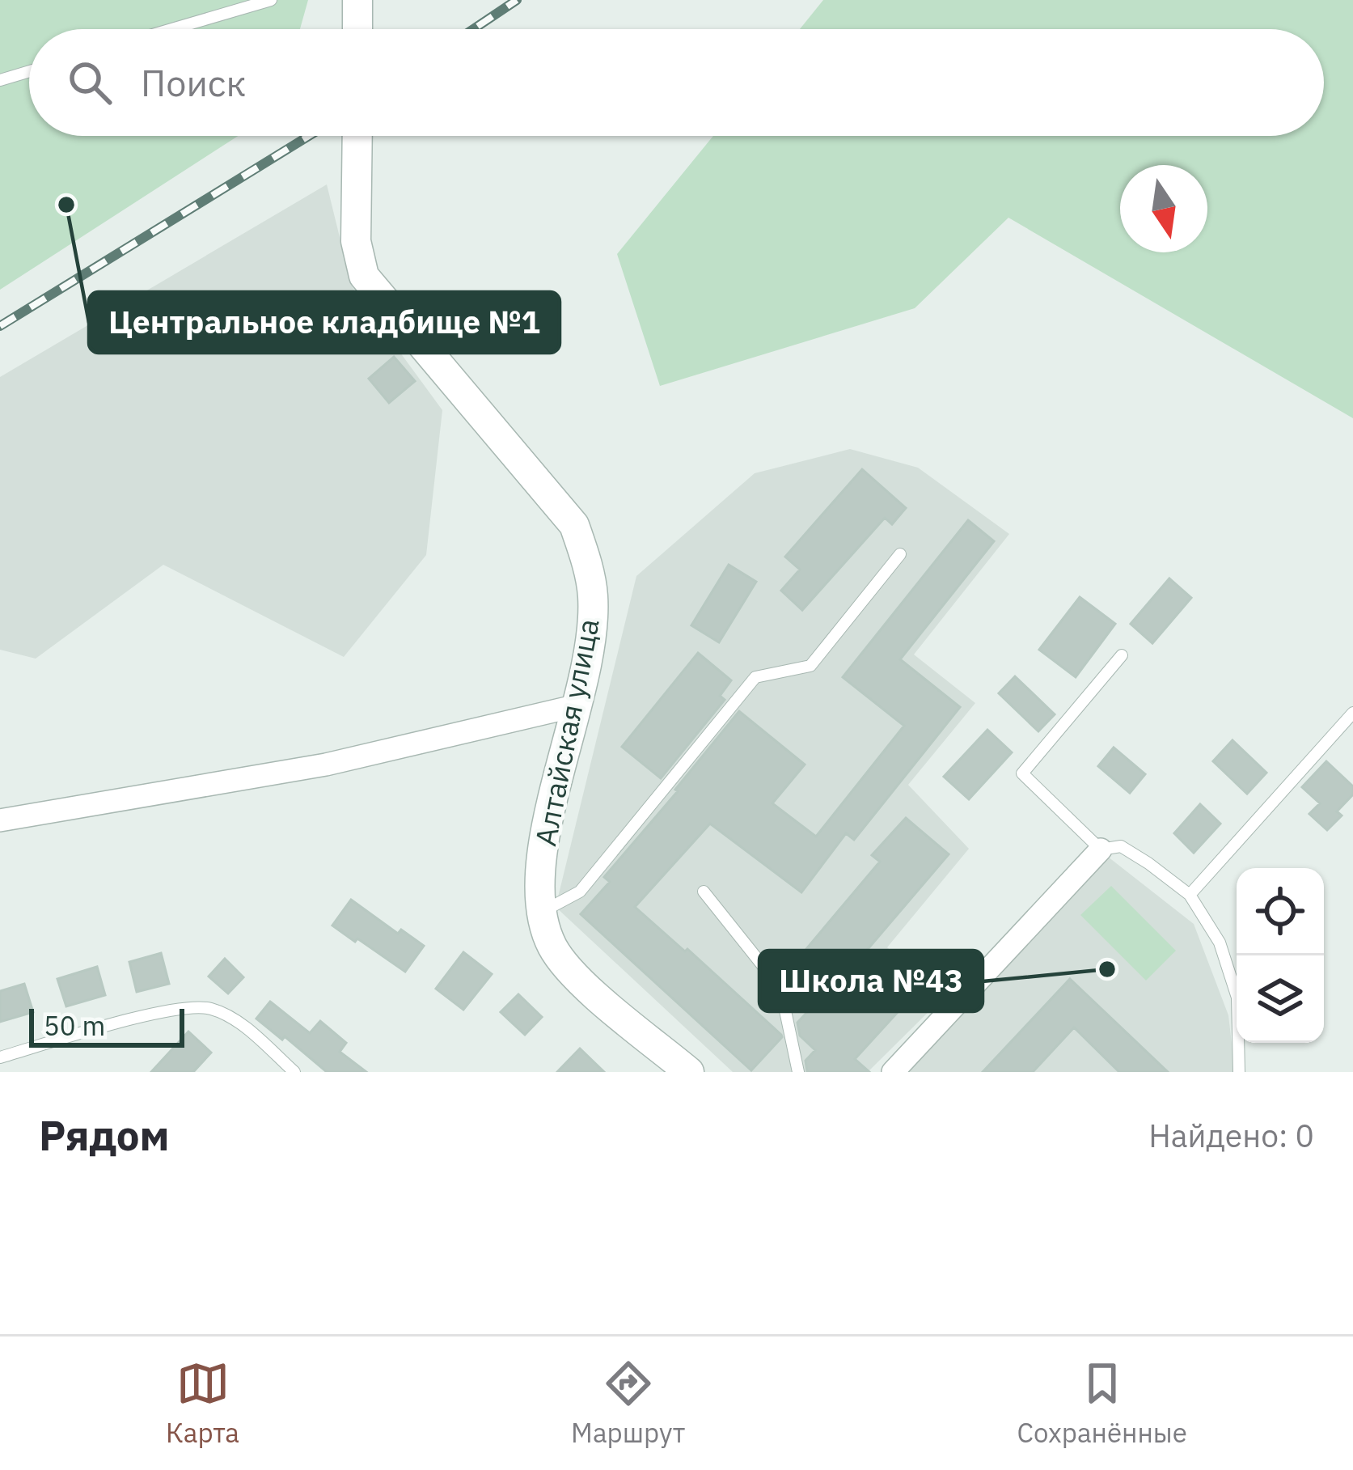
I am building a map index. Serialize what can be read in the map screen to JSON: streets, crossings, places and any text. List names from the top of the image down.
{
  "streets": {
    "street": ["Алтайская улица"]
  },
  "places": ["Центральное кладбище №1", "Школа №43"],
  "scale_bar": "50 m",
  "north": "bottom",
  "page": {
    "search": "Поиск",
    "scale": "50 m",
    "heading": ["Рядом", "Найдено: 0"],
    "nav": ["Карта", "Маршрут", "Сохранённые"]
  }
}
